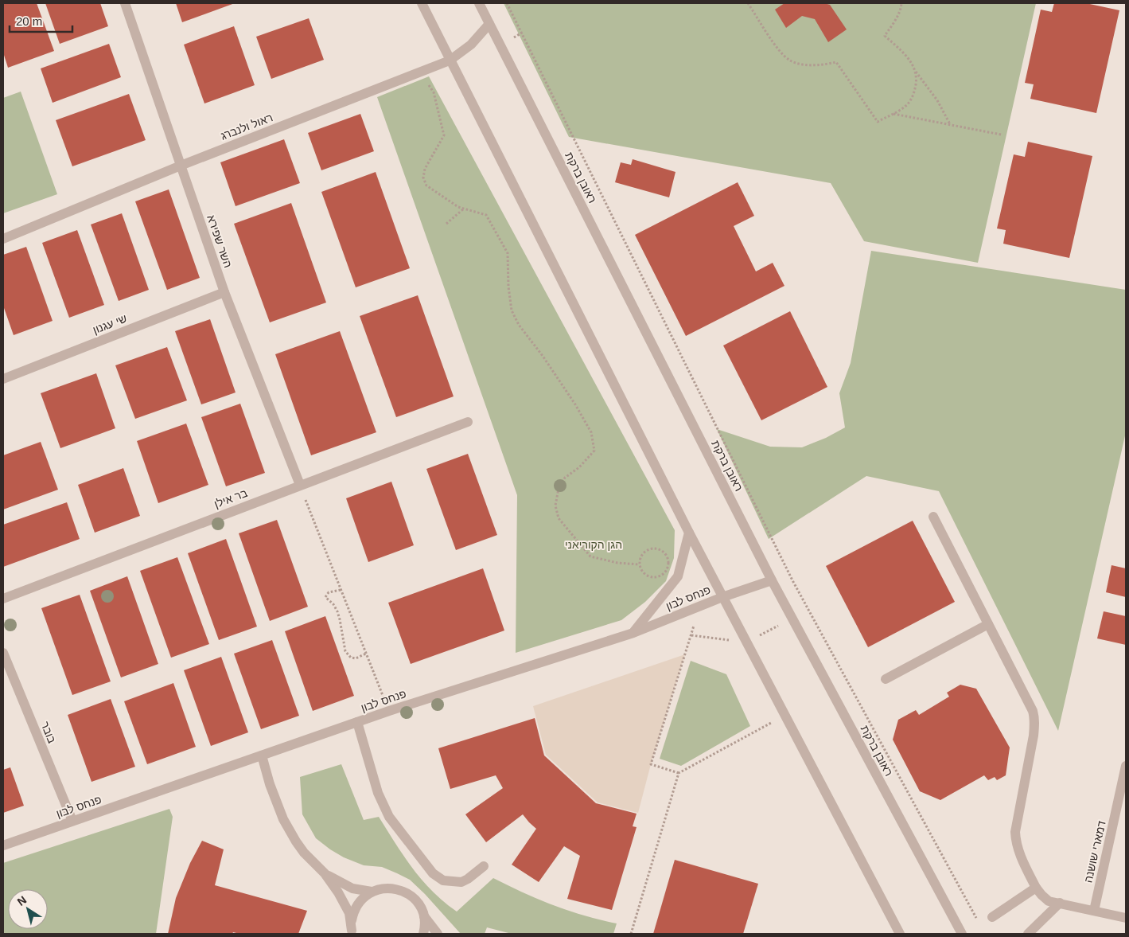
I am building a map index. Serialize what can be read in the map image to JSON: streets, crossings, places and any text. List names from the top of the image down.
{
  "streets": {
    "street": [
      "ראול ולנברג",
      "ראובן ברקת",
      "השר שפירא",
      "שי עגנון",
      "בר אילן",
      "פנחס לבון",
      "בובר",
      "דמארי שושנה"
    ]
  },
  "crossings": [
    ["ראול ולנברג", "ראובן ברקת"],
    ["ראול ולנברג", "השר שפירא"],
    ["ראובן ברקת", "פנחס לבון"],
    ["השר שפירא", "שי עגנון"],
    ["השר שפירא", "בר אילן"],
    ["פנחס לבון", "בובר"]
  ],
  "parks": ["הגן הקוריאני"],
  "scale_bar": "20 m",
  "north": "top left"
}
